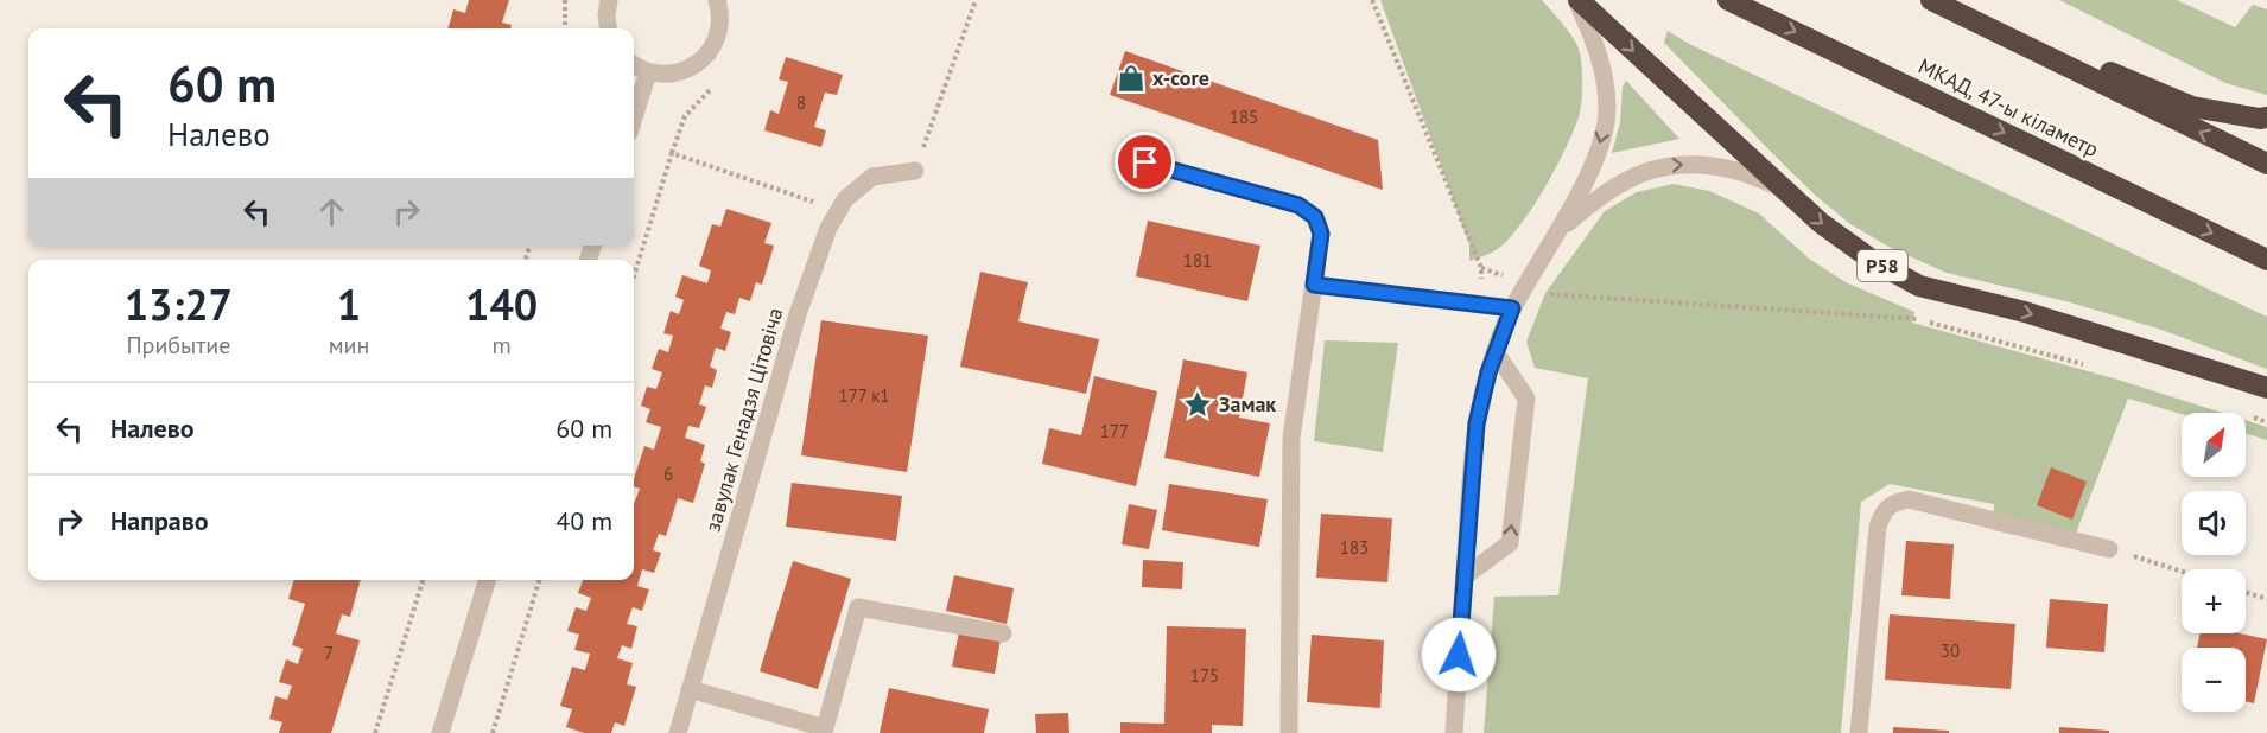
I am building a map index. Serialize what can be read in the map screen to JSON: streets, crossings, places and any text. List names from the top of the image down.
{
  "streets": {
    "highway": ["МКАД, 47-ы кіламетр", "Р58"],
    "street": ["завулак Генадзя Цітовіча"]
  },
  "places": {
    "shop": ["x-core"],
    "place": ["Замак"]
  },
  "house_numbers": [
    "8",
    "185",
    "181",
    "177 к1",
    "177",
    "6",
    "183",
    "30",
    "7",
    "175"
  ],
  "north": "top right",
  "page": {
    "turn": ["60 m", "Налево"],
    "eta": [
      "13:27",
      "Прибытие",
      "1",
      "мин",
      "140",
      "m"
    ],
    "list": [
      {
        "name": "Налево",
        "value": "60 m"
      },
      {
        "name": "Направо",
        "value": "40 m"
      }
    ],
    "map_buttons": ["+", "−"]
  }
}
